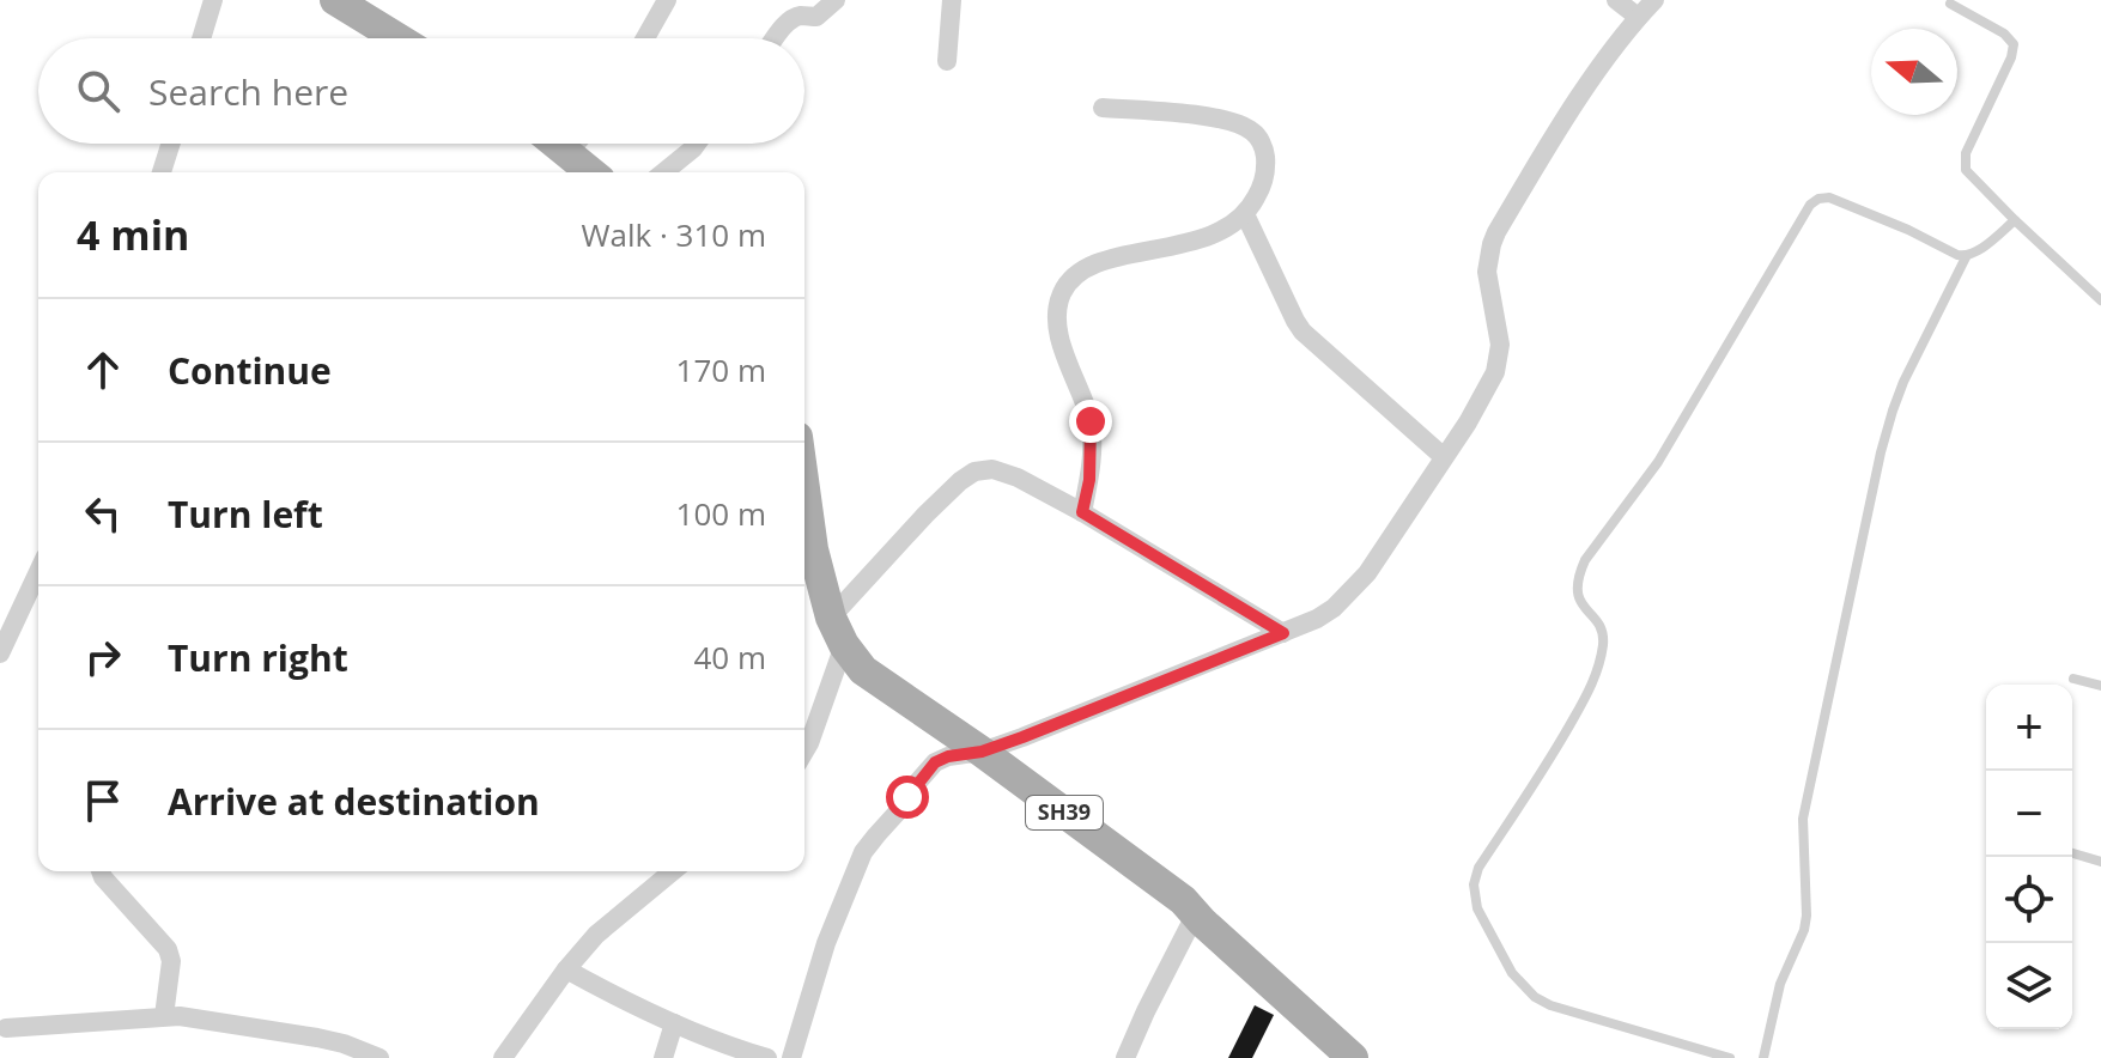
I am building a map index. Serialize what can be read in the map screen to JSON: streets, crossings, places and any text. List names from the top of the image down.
{
  "streets": {
    "main road": ["SH39"]
  },
  "north": "left",
  "page": {
    "search": "Search here",
    "heading": ["4 min", "Walk · 310 m"],
    "list": [
      ["Continue", "170 m"],
      ["Turn left", "100 m"],
      ["Turn right", "40 m"],
      "Arrive at destination"
    ],
    "map_buttons": ["+", "−"]
  }
}
